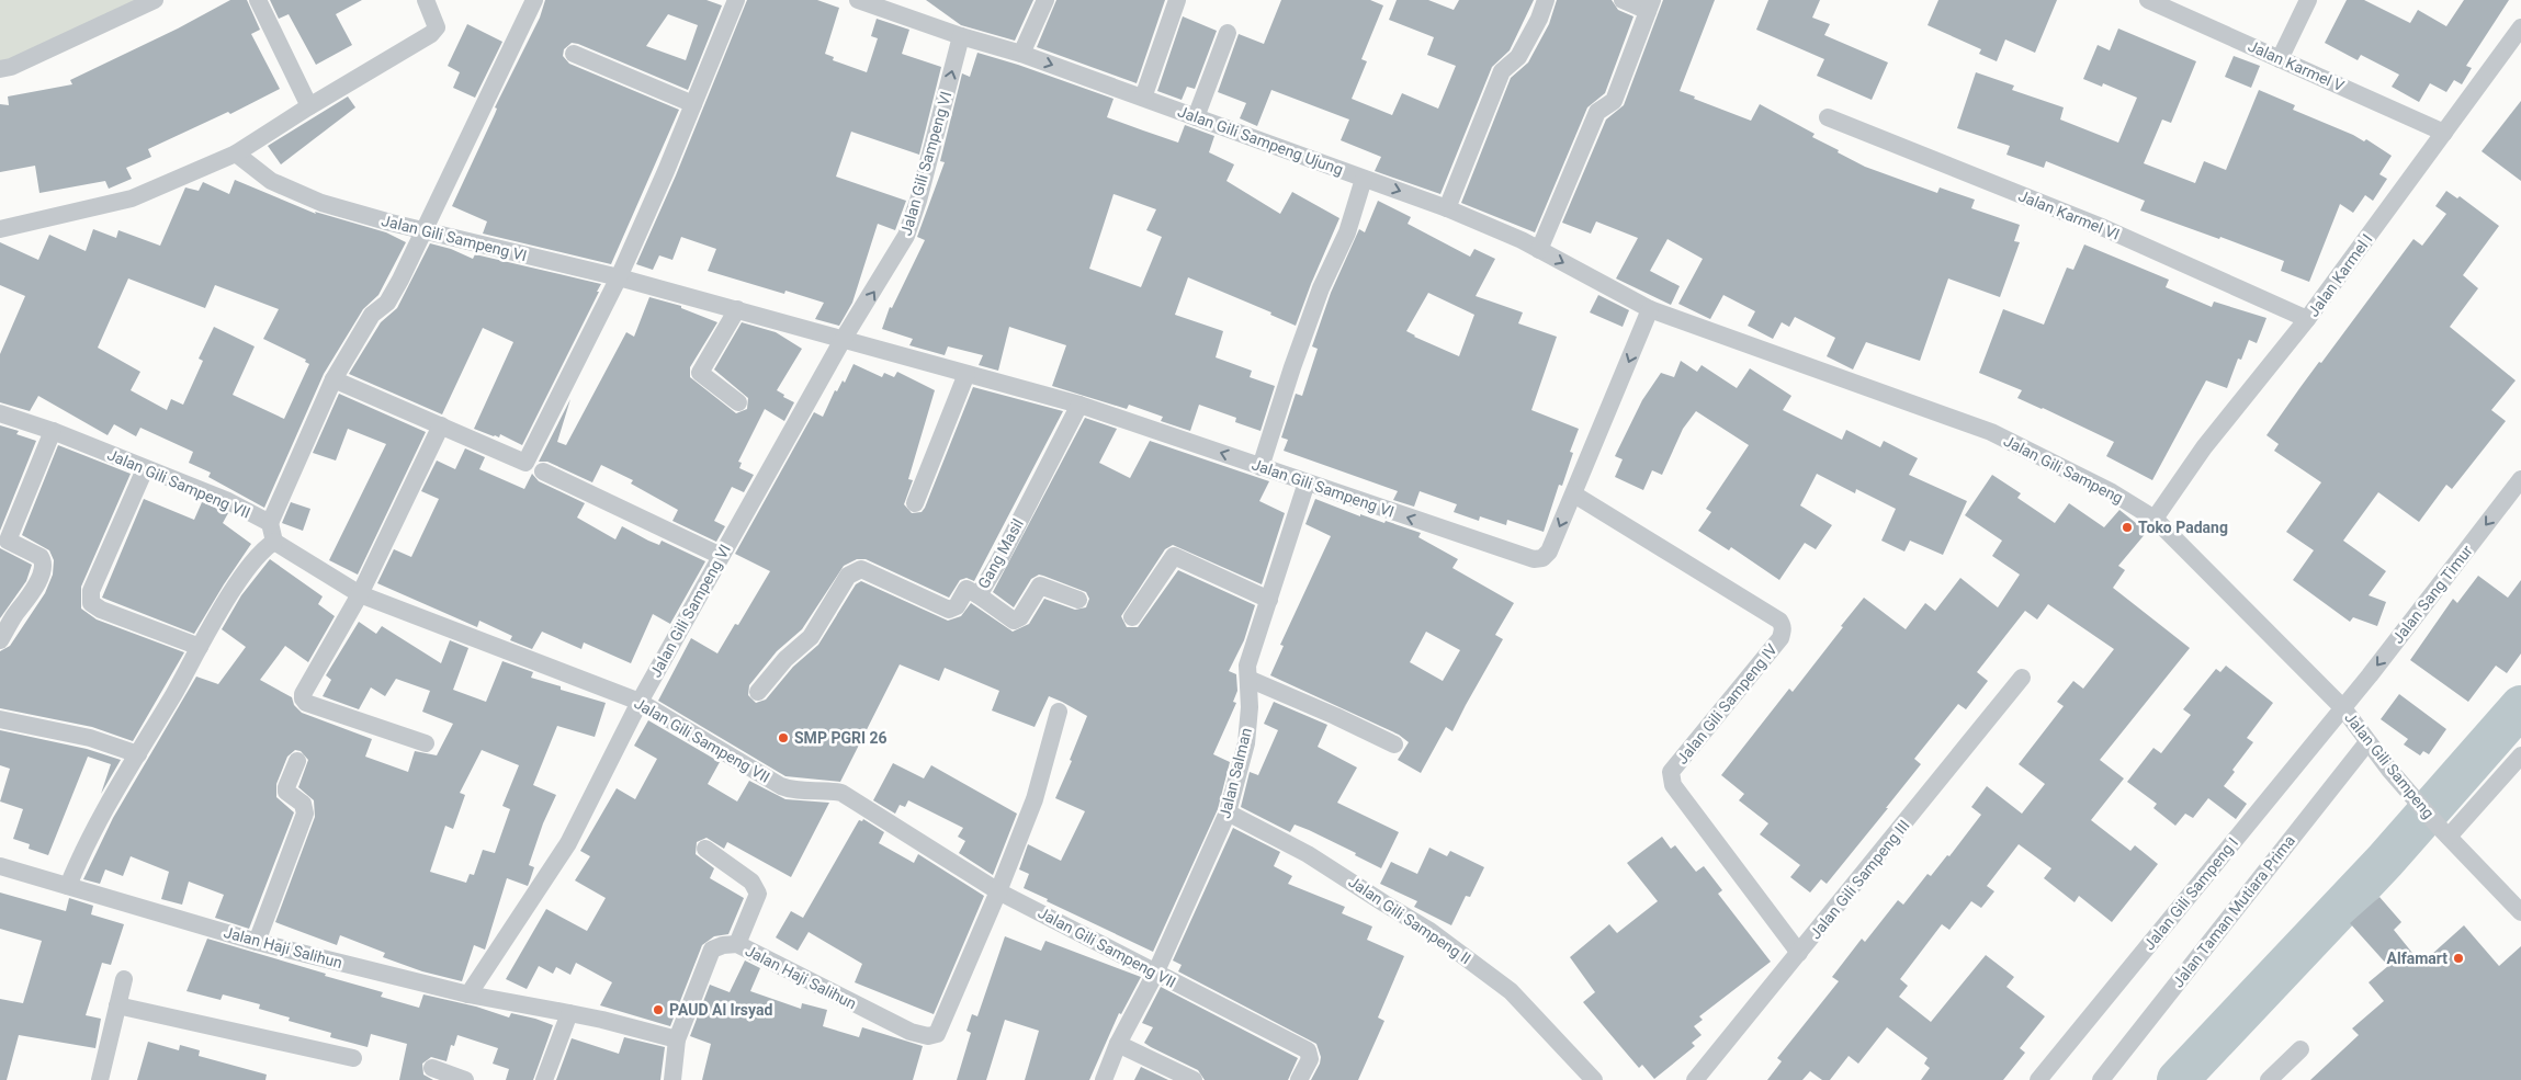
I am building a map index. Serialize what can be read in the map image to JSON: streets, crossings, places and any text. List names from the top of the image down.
{
  "streets": {
    "street": [
      "Jalan Karmel V",
      "Jalan Gili Sampeng Ujung",
      "Jalan Gili Sampeng VI",
      "Jalan Karmel VI",
      "Jalan Karmel I",
      "Jalan Gili Sampeng",
      "Jalan Gili Sampeng VII",
      "Gang Masil",
      "Jalan Sang Timur",
      "Jalan Gili Sampeng IV",
      "Jalan Salman",
      "Jalan Gili Sampeng III",
      "Jalan Gili Sampeng I",
      "Jalan Taman Mutiara Prima",
      "Jalan Gili Sampeng II",
      "Jalan Haji Salihun"
    ]
  },
  "crossings": [
    ["Jalan Karmel V", "Jalan Karmel I"],
    ["Jalan Gili Sampeng Ujung", "Jalan Gili Sampeng VI"],
    ["Jalan Gili Sampeng Ujung", "Jalan Gili Sampeng"],
    ["Jalan Gili Sampeng VI", "Jalan Gili Sampeng"],
    ["Jalan Gili Sampeng VI", "Jalan Gili Sampeng VII"],
    ["Jalan Gili Sampeng VI", "Gang Masil"],
    ["Jalan Gili Sampeng VI", "Jalan Gili Sampeng IV"],
    ["Jalan Gili Sampeng VI", "Jalan Salman"],
    ["Jalan Gili Sampeng VI", "Jalan Haji Salihun"],
    ["Jalan Karmel VI", "Jalan Karmel I"],
    ["Jalan Karmel I", "Jalan Gili Sampeng"],
    ["Jalan Gili Sampeng", "Jalan Sang Timur"],
    ["Jalan Gili Sampeng", "Jalan Gili Sampeng I"],
    ["Jalan Gili Sampeng", "Jalan Taman Mutiara Prima"],
    ["Jalan Gili Sampeng VII", "Jalan Salman"],
    ["Jalan Gili Sampeng VII", "Jalan Haji Salihun"],
    ["Jalan Sang Timur", "Jalan Gili Sampeng I"],
    ["Jalan Gili Sampeng IV", "Jalan Gili Sampeng III"],
    ["Jalan Salman", "Jalan Gili Sampeng II"]
  ],
  "one_way": ["Jalan Gili Sampeng Ujung", "Jalan Sang Timur"],
  "places": [
    "Toko Padang",
    "SMP PGRI 26",
    "Alfamart",
    "PAUD Al Irsyad"
  ]
}
